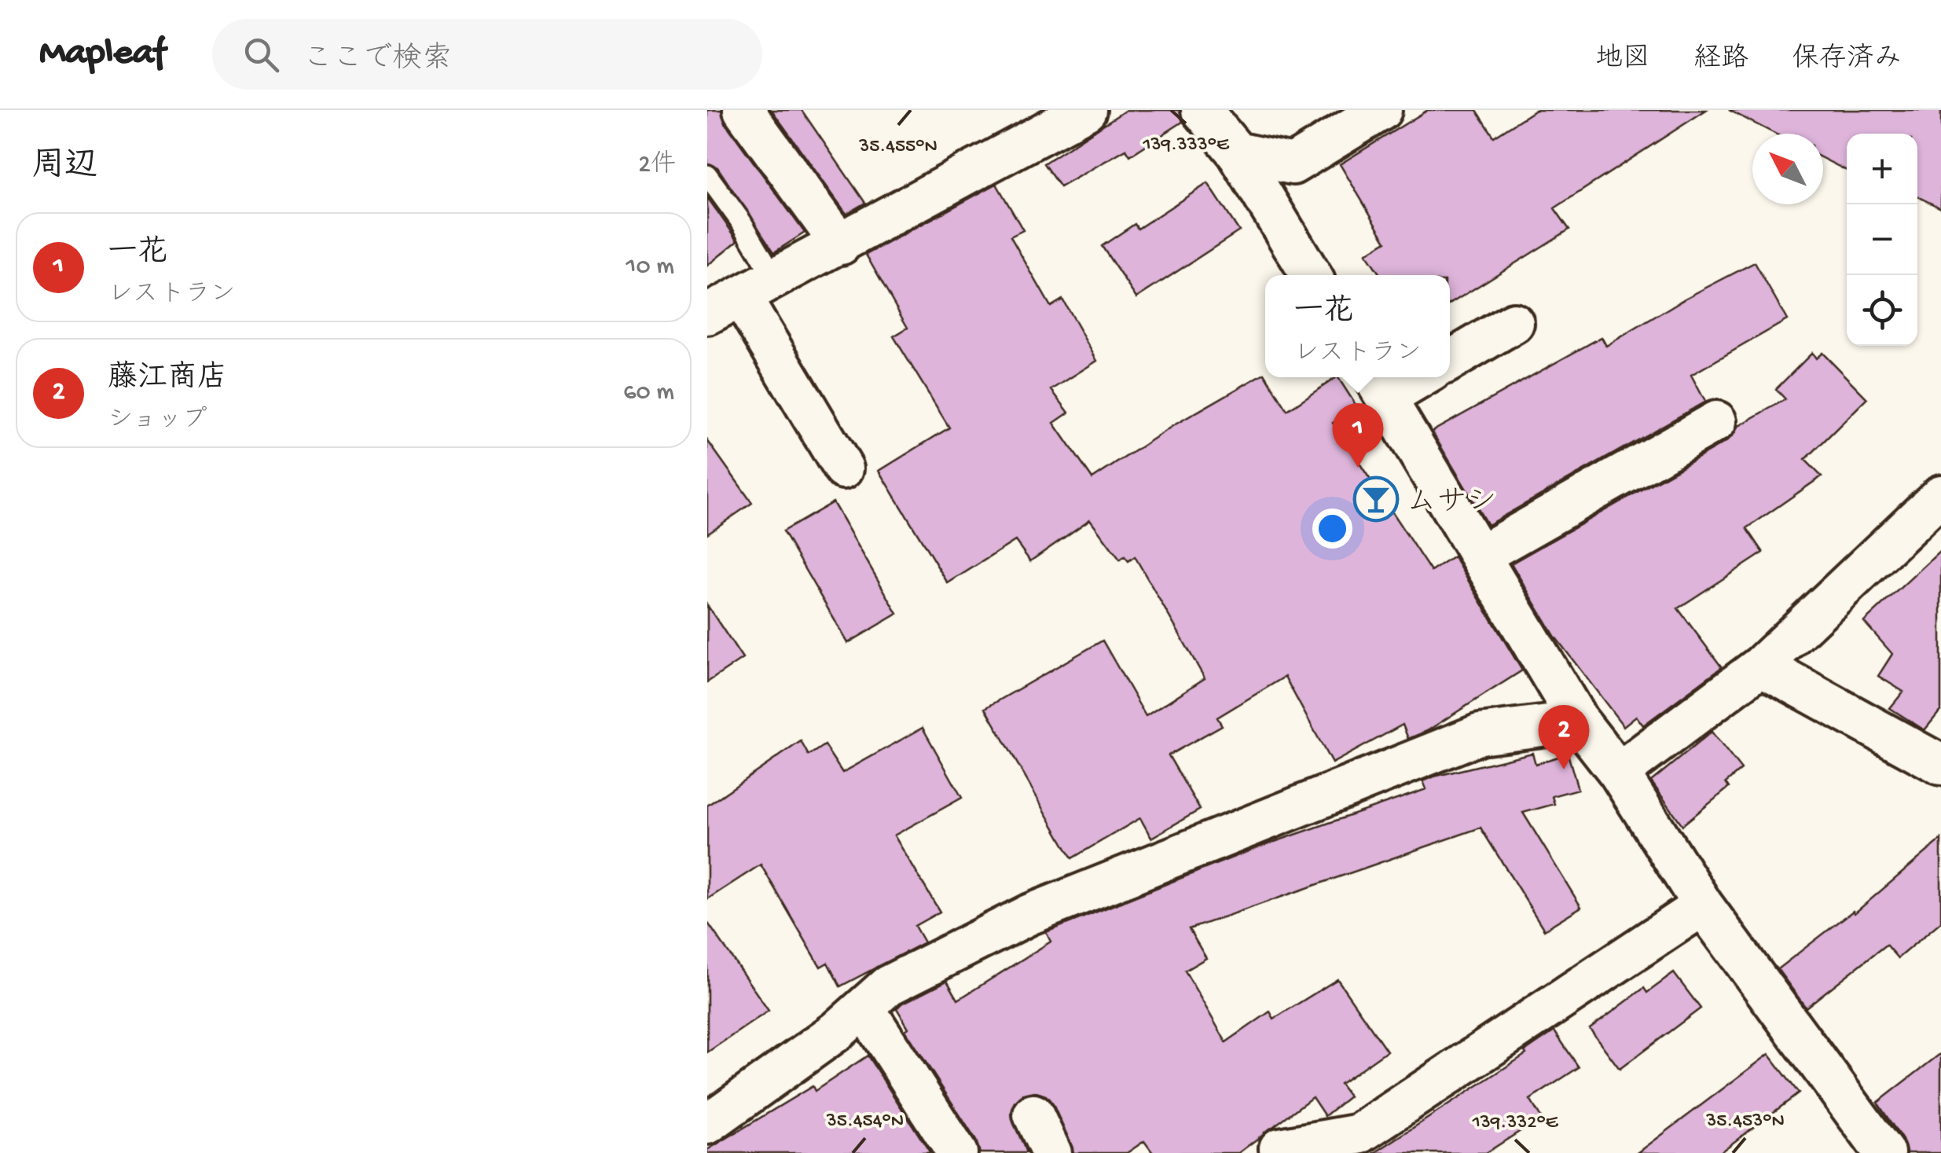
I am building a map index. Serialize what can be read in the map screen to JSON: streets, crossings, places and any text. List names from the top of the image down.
{
  "places": {
    "bar": ["ムサシ"]
  },
  "north": "top left",
  "page": {
    "header": "Mapleaf",
    "search": "ここで検索",
    "nav": ["地図", "経路", "保存済み"],
    "heading": ["周辺", "2件"],
    "map_buttons": ["+", "−"],
    "list": [
      {
        "mark": "1",
        "name": "一花",
        "note": "レストラン",
        "value": "10 m"
      },
      {
        "mark": "2",
        "name": "藤江商店",
        "note": "ショップ",
        "value": "60 m"
      }
    ],
    "popup": ["一花", "レストラン"],
    "pins": ["1", "2"]
  },
  "coordinates": [
    "139.333°E",
    "35.455°N",
    "35.454°N",
    "35.453°N",
    "139.332°E"
  ]
}
